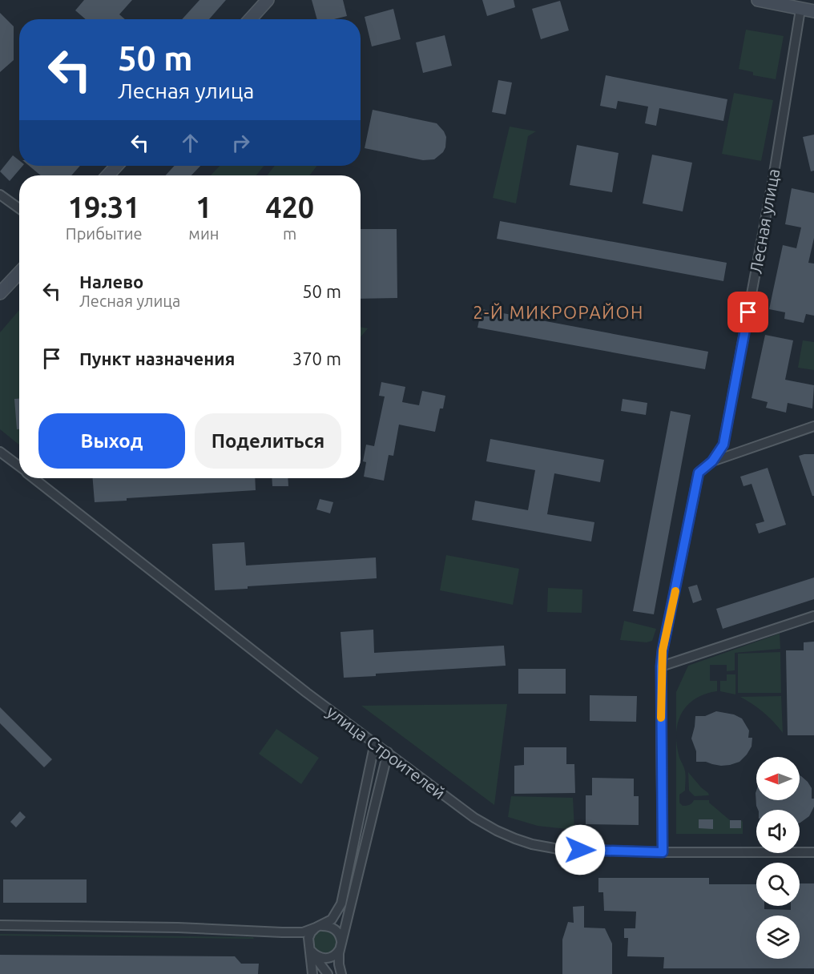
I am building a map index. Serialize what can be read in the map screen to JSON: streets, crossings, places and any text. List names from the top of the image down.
{
  "streets": {
    "street": ["Лесная улица", "улица Строителей"]
  },
  "crossings": [
    ["Лесная улица", "улица Строителей"]
  ],
  "districts": ["2-Й МИКРОРАЙОН"],
  "north": "left",
  "page": {
    "turn": ["50 m", "Лесная улица"],
    "eta": [
      "19:31",
      "Прибытие",
      "1",
      "мин",
      "420",
      "m"
    ],
    "list": [
      {
        "name": "Налево",
        "note": "Лесная улица",
        "value": "50 m"
      },
      {
        "name": "Пункт назначения",
        "value": "370 m"
      }
    ],
    "buttons": ["Выход", "Поделиться"]
  }
}
